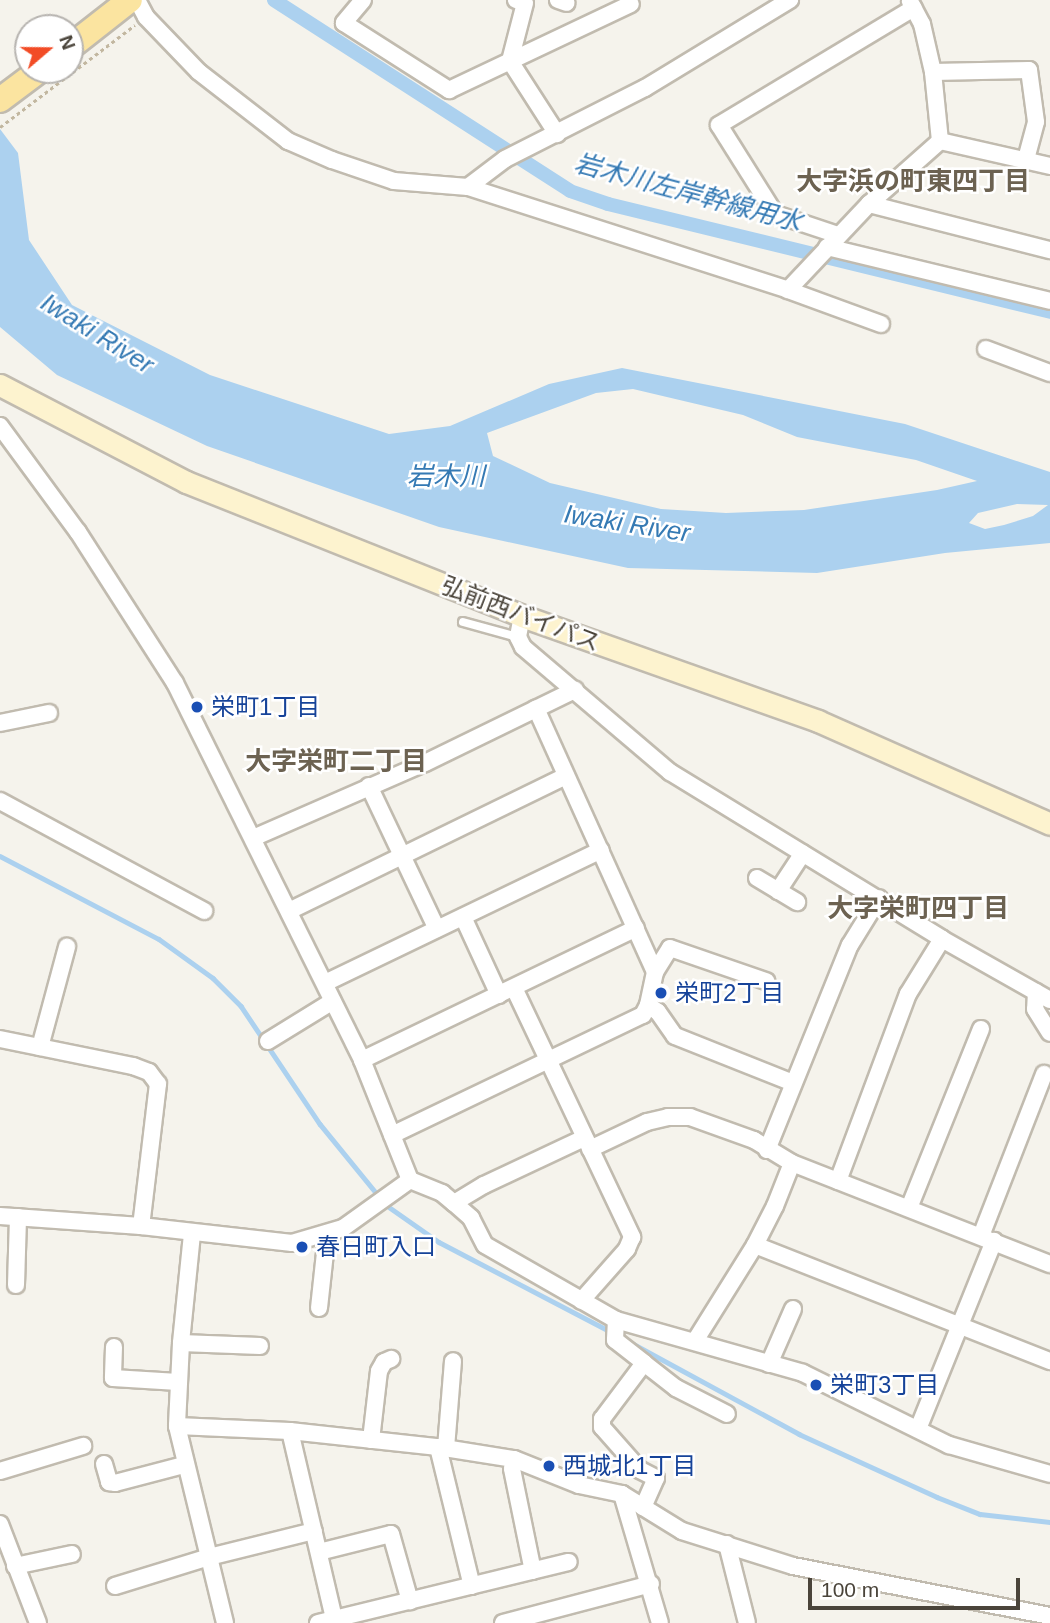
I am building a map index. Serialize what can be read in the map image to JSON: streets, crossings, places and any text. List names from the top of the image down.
{
  "streets": {
    "street": ["弘前西バイパス"]
  },
  "districts": ["大字浜の町東四丁目", "大字栄町二丁目", "大字栄町四丁目"],
  "water": ["岩木川左岸幹線用水", "Iwaki River", "岩木川"],
  "places": [
    "栄町1丁目",
    "栄町2丁目",
    "春日町入口",
    "栄町3丁目",
    "西城北1丁目"
  ],
  "scale_bar": "100 m",
  "north": "right"
}
